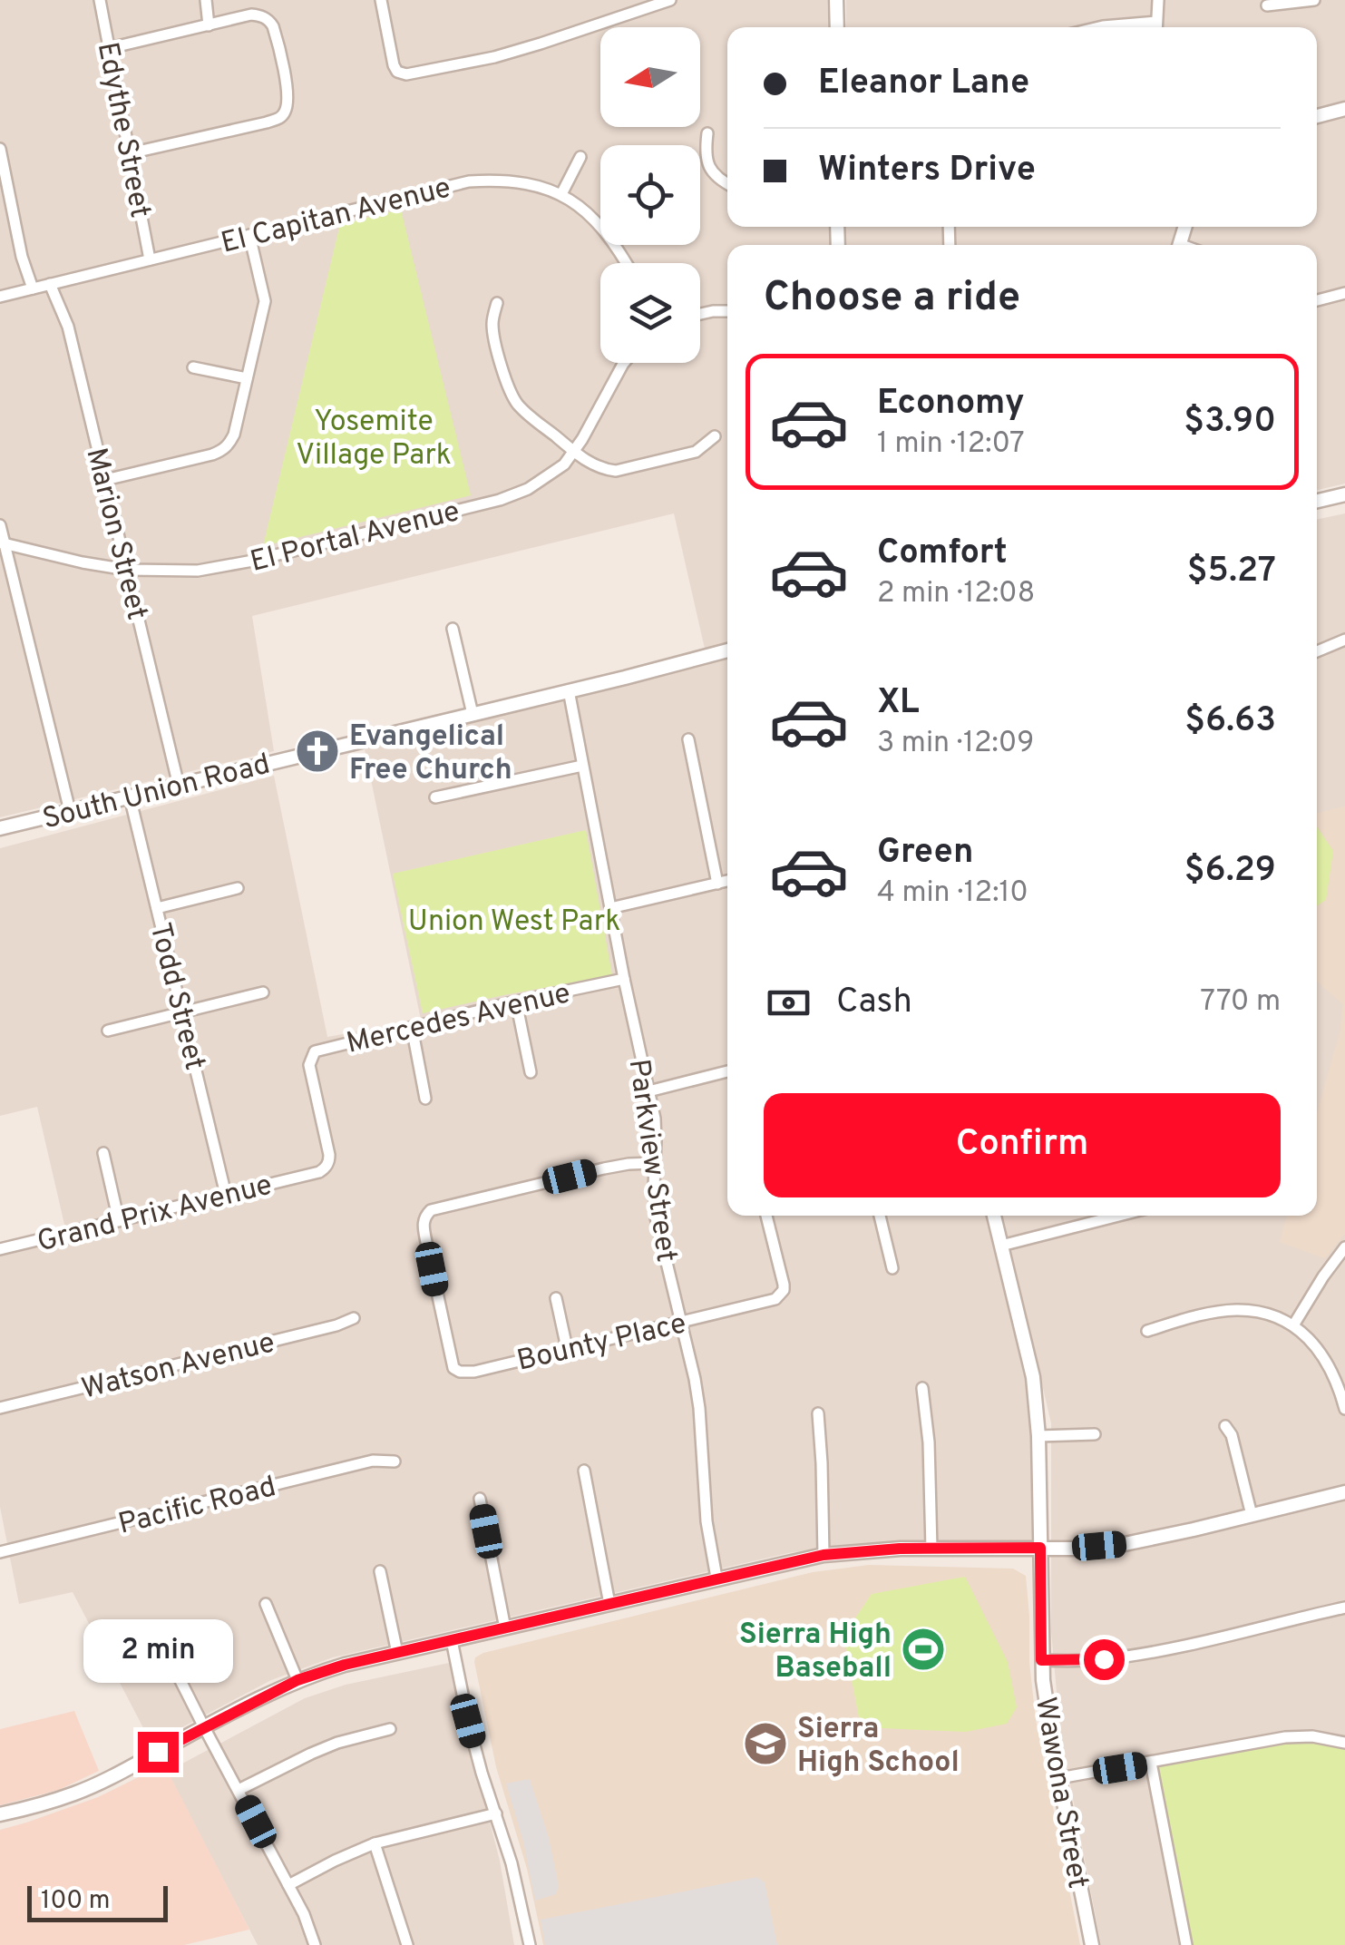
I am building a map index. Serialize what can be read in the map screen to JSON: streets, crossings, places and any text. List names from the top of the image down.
{
  "streets": {
    "street": [
      "Edythe Street",
      "El Capitan Avenue",
      "Marion Street",
      "El Portal Avenue",
      "South Union Road",
      "Todd Street",
      "Mercedes Avenue",
      "Parkview Street",
      "Grand Prix Avenue",
      "Bounty Place",
      "Watson Avenue",
      "Pacific Road",
      "Wawona Street"
    ]
  },
  "crossings": [
    ["Edythe Street", "El Capitan Avenue"],
    ["El Capitan Avenue", "Marion Street"],
    ["Marion Street", "El Portal Avenue"],
    ["Marion Street", "South Union Road"],
    ["South Union Road", "Todd Street"],
    ["South Union Road", "Parkview Street"],
    ["Todd Street", "Grand Prix Avenue"],
    ["Mercedes Avenue", "Parkview Street"],
    ["Mercedes Avenue", "Grand Prix Avenue"],
    ["Parkview Street", "Bounty Place"]
  ],
  "parks": ["Yosemite Village Park", "Union West Park"],
  "places": {
    "church": ["Evangelical Free Church"],
    "sports": ["Sierra High Baseball"],
    "school or university": ["Sierra High School"]
  },
  "scale_bar": "100 m",
  "north": "left",
  "page": {
    "banner": ["Eleanor Lane", "Winters Drive"],
    "heading": "Choose a ride",
    "list": [
      {
        "name": "Economy",
        "note": "1 min · 12:07",
        "value": "$3.90"
      },
      {
        "name": "Comfort",
        "note": "2 min · 12:08",
        "value": "$5.27"
      },
      {
        "name": "XL",
        "note": "3 min · 12:09",
        "value": "$6.63"
      },
      {
        "name": "Green",
        "note": "4 min · 12:10",
        "value": "$6.29"
      }
    ],
    "pay": ["Cash", "770 m"],
    "buttons": "Confirm",
    "bubble": "2 min",
    "scale": "100 m"
  }
}
